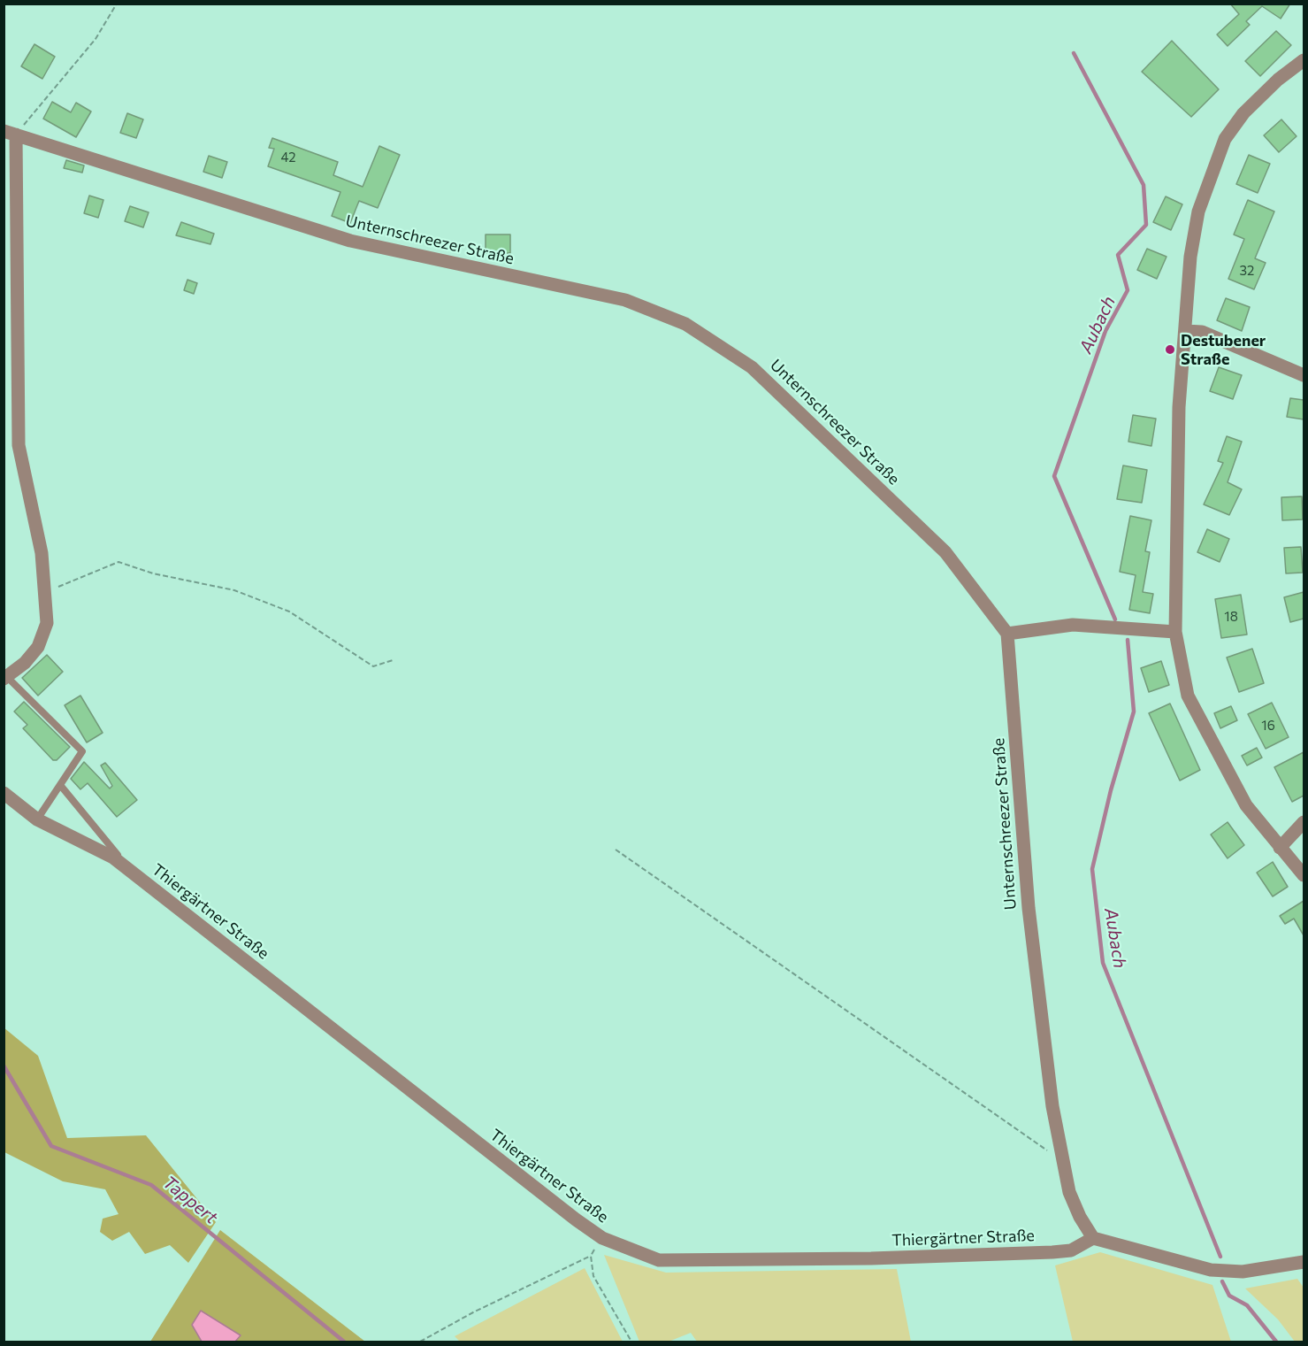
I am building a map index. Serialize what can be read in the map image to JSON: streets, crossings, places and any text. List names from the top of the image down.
{
  "streets": {
    "street": ["Unternschreezer Straße", "Thiergärtner Straße"]
  },
  "crossings": [
    ["Unternschreezer Straße", "Thiergärtner Straße"]
  ],
  "water": ["Aubach", "Tappert"],
  "places": ["Destubener Straße"],
  "house_numbers": [
    "42",
    "32",
    "18",
    "16"
  ]
}
